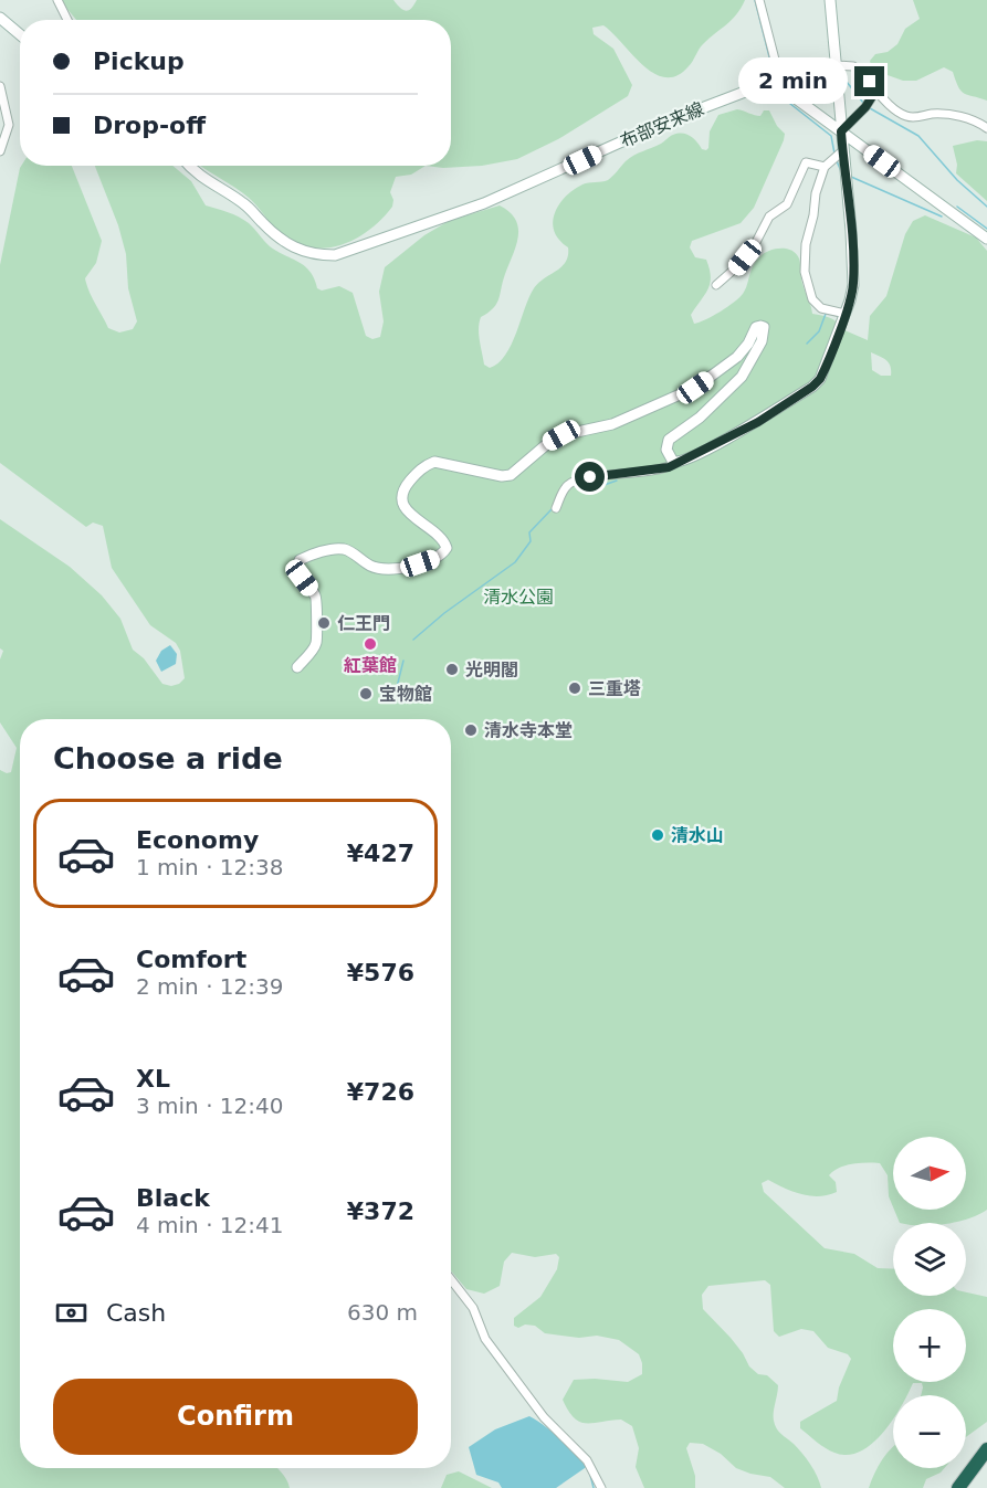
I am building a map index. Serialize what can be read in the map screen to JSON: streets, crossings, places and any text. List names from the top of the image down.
{
  "streets": {
    "main road": ["布部安来線"]
  },
  "parks": ["清水公園"],
  "places": [
    "仁王門",
    "紅葉館",
    "光明閣",
    "三重塔",
    "宝物館",
    "清水寺本堂",
    "清水山"
  ],
  "north": "right",
  "page": {
    "banner": ["Pickup", "Drop-off"],
    "bubble": "2 min",
    "heading": "Choose a ride",
    "list": [
      {
        "name": "Economy",
        "note": "1 min · 12:38",
        "value": "¥427"
      },
      {
        "name": "Comfort",
        "note": "2 min · 12:39",
        "value": "¥576"
      },
      {
        "name": "XL",
        "note": "3 min · 12:40",
        "value": "¥726"
      },
      {
        "name": "Black",
        "note": "4 min · 12:41",
        "value": "¥372"
      }
    ],
    "map_buttons": ["+", "−"],
    "pay": ["Cash", "630 m"],
    "buttons": "Confirm"
  }
}
